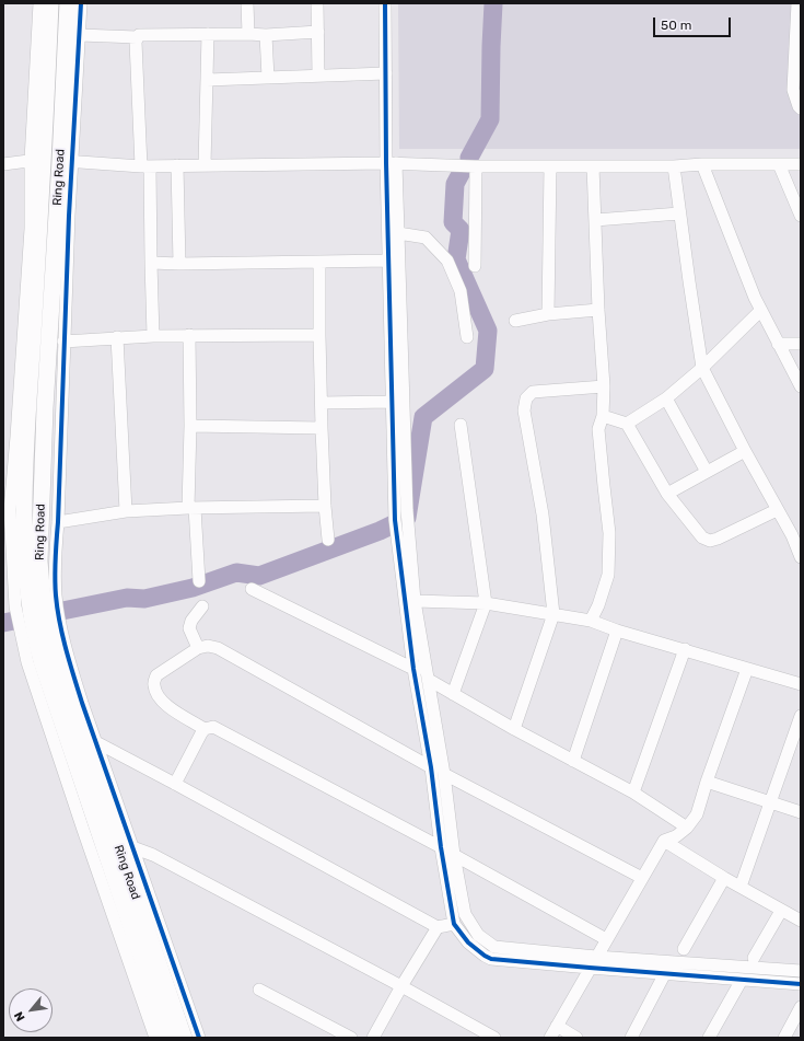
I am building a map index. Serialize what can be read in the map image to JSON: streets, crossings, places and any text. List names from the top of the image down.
{
  "streets": {
    "highway": ["Ring Road"]
  },
  "scale_bar": "50 m",
  "north": "bottom left"
}
